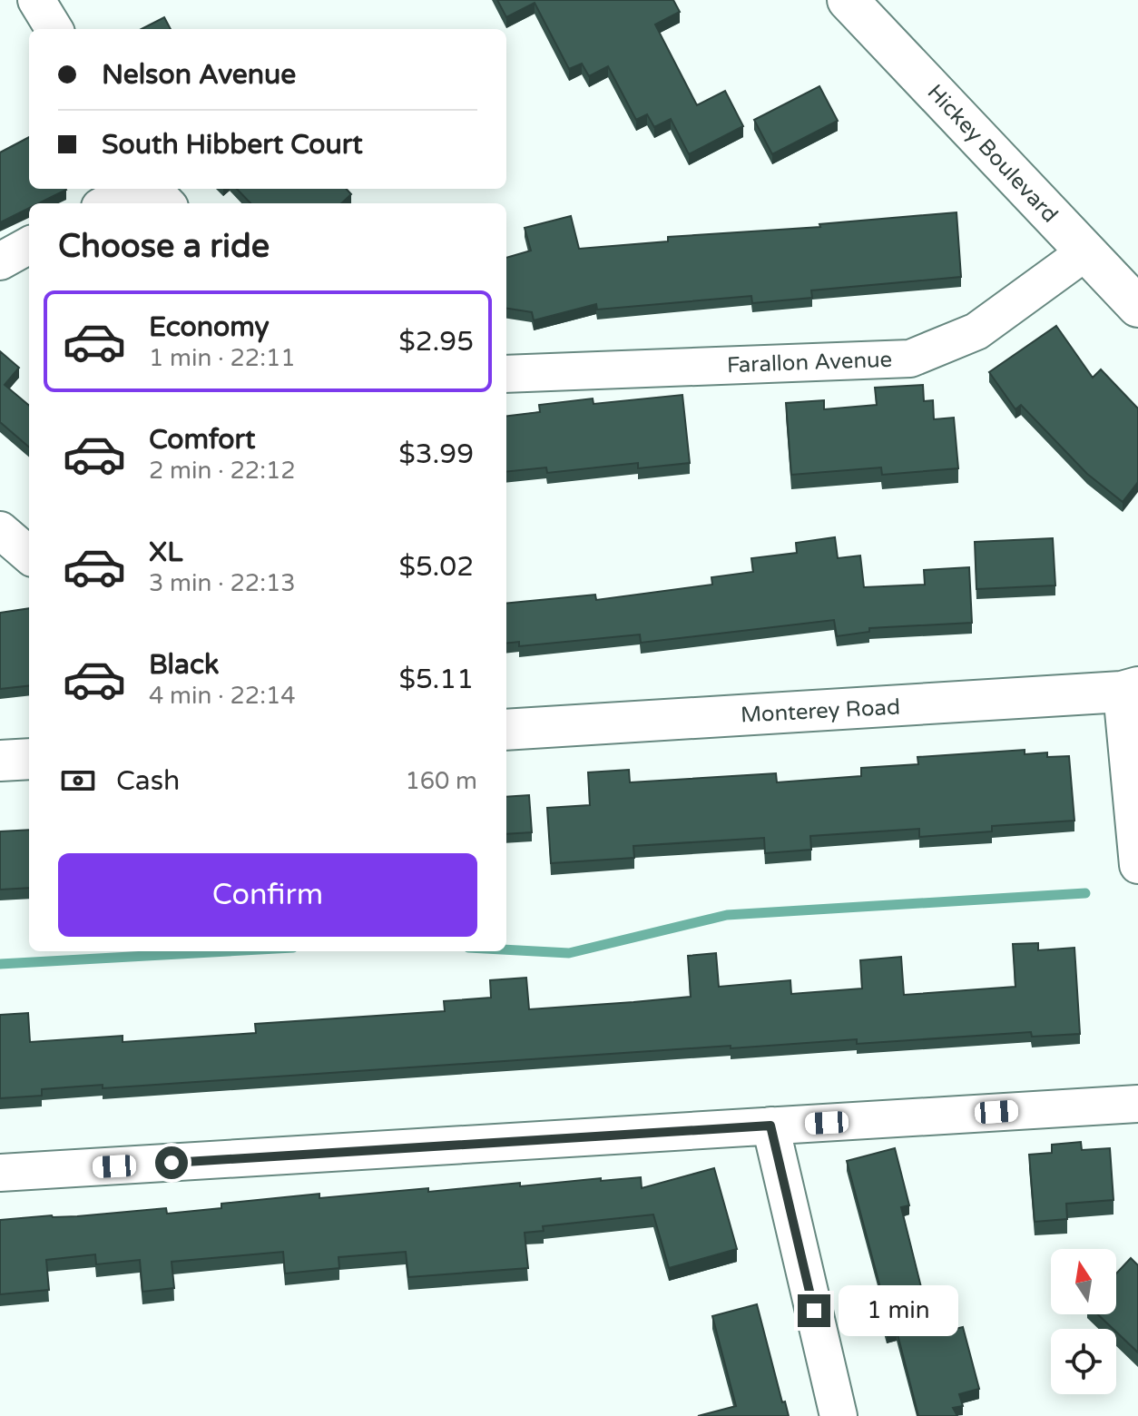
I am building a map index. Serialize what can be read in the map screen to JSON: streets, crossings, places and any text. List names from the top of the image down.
{
  "streets": {
    "main road": ["Hickey Boulevard", "Monterey Road"],
    "street": ["Farallon Avenue"]
  },
  "crossings": [
    ["Hickey Boulevard", "Farallon Avenue"]
  ],
  "north": "top",
  "page": {
    "banner": ["Nelson Avenue", "South Hibbert Court"],
    "heading": "Choose a ride",
    "list": [
      {
        "name": "Economy",
        "note": "1 min · 22:11",
        "value": "$2.95"
      },
      {
        "name": "Comfort",
        "note": "2 min · 22:12",
        "value": "$3.99"
      },
      {
        "name": "XL",
        "note": "3 min · 22:13",
        "value": "$5.02"
      },
      {
        "name": "Black",
        "note": "4 min · 22:14",
        "value": "$5.11"
      }
    ],
    "pay": ["Cash", "160 m"],
    "buttons": "Confirm",
    "bubble": "1 min"
  }
}
